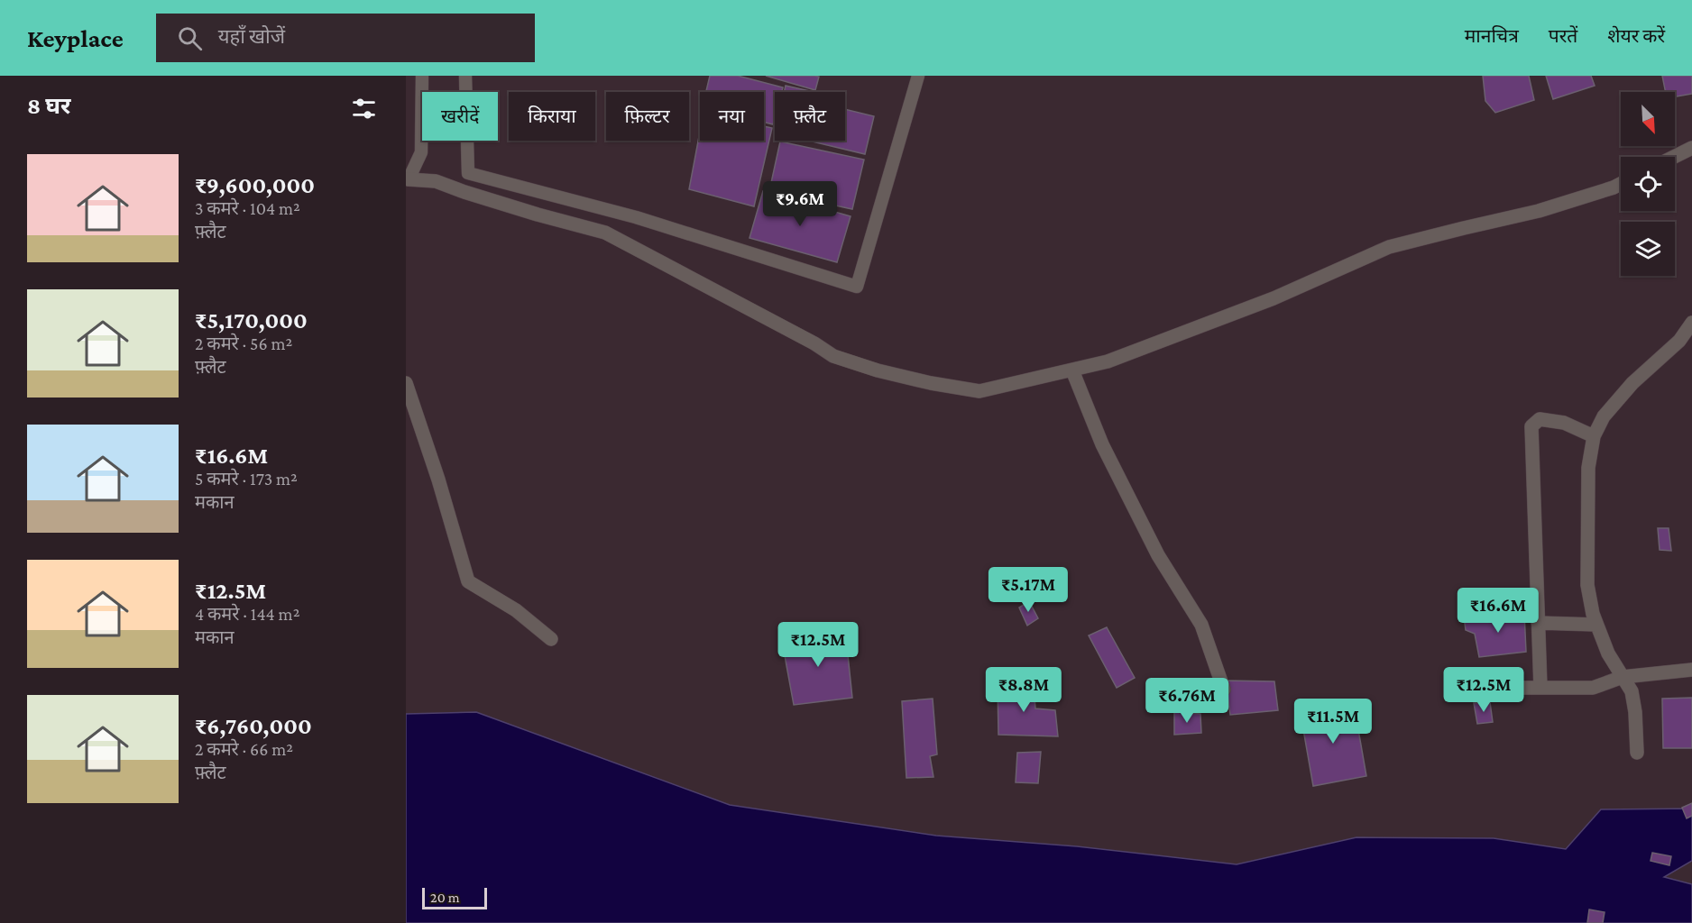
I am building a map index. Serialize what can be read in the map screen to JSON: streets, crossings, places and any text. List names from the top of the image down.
{
  "scale_bar": "20 m",
  "north": "bottom right",
  "page": {
    "header": "Keyplace",
    "search": "यहाँ खोजें",
    "nav": ["मानचित्र", "परतें", "शेयर करें"],
    "heading": "8 घर",
    "chip": [
      "खरीदें",
      "किराया",
      "फ़िल्टर",
      "नया",
      "फ़्लैट"
    ],
    "list": [
      {
        "name": "₹9,600,000",
        "note": "3 कमरे · 104 m² · फ़्लैट"
      },
      {
        "name": "₹5,170,000",
        "note": "2 कमरे · 56 m² · फ़्लैट"
      },
      {
        "name": "₹16.6M",
        "note": "5 कमरे · 173 m² · मकान"
      },
      {
        "name": "₹12.5M",
        "note": "4 कमरे · 144 m² · मकान"
      },
      {
        "name": "₹6,760,000",
        "note": "2 कमरे · 66 m² · फ़्लैट"
      }
    ],
    "price": [
      "₹9.6M",
      "₹5.17M",
      "₹16.6M",
      "₹12.5M",
      "₹8.8M",
      "₹12.5M",
      "₹6.76M",
      "₹11.5M"
    ],
    "scale": "20 m"
  }
}
